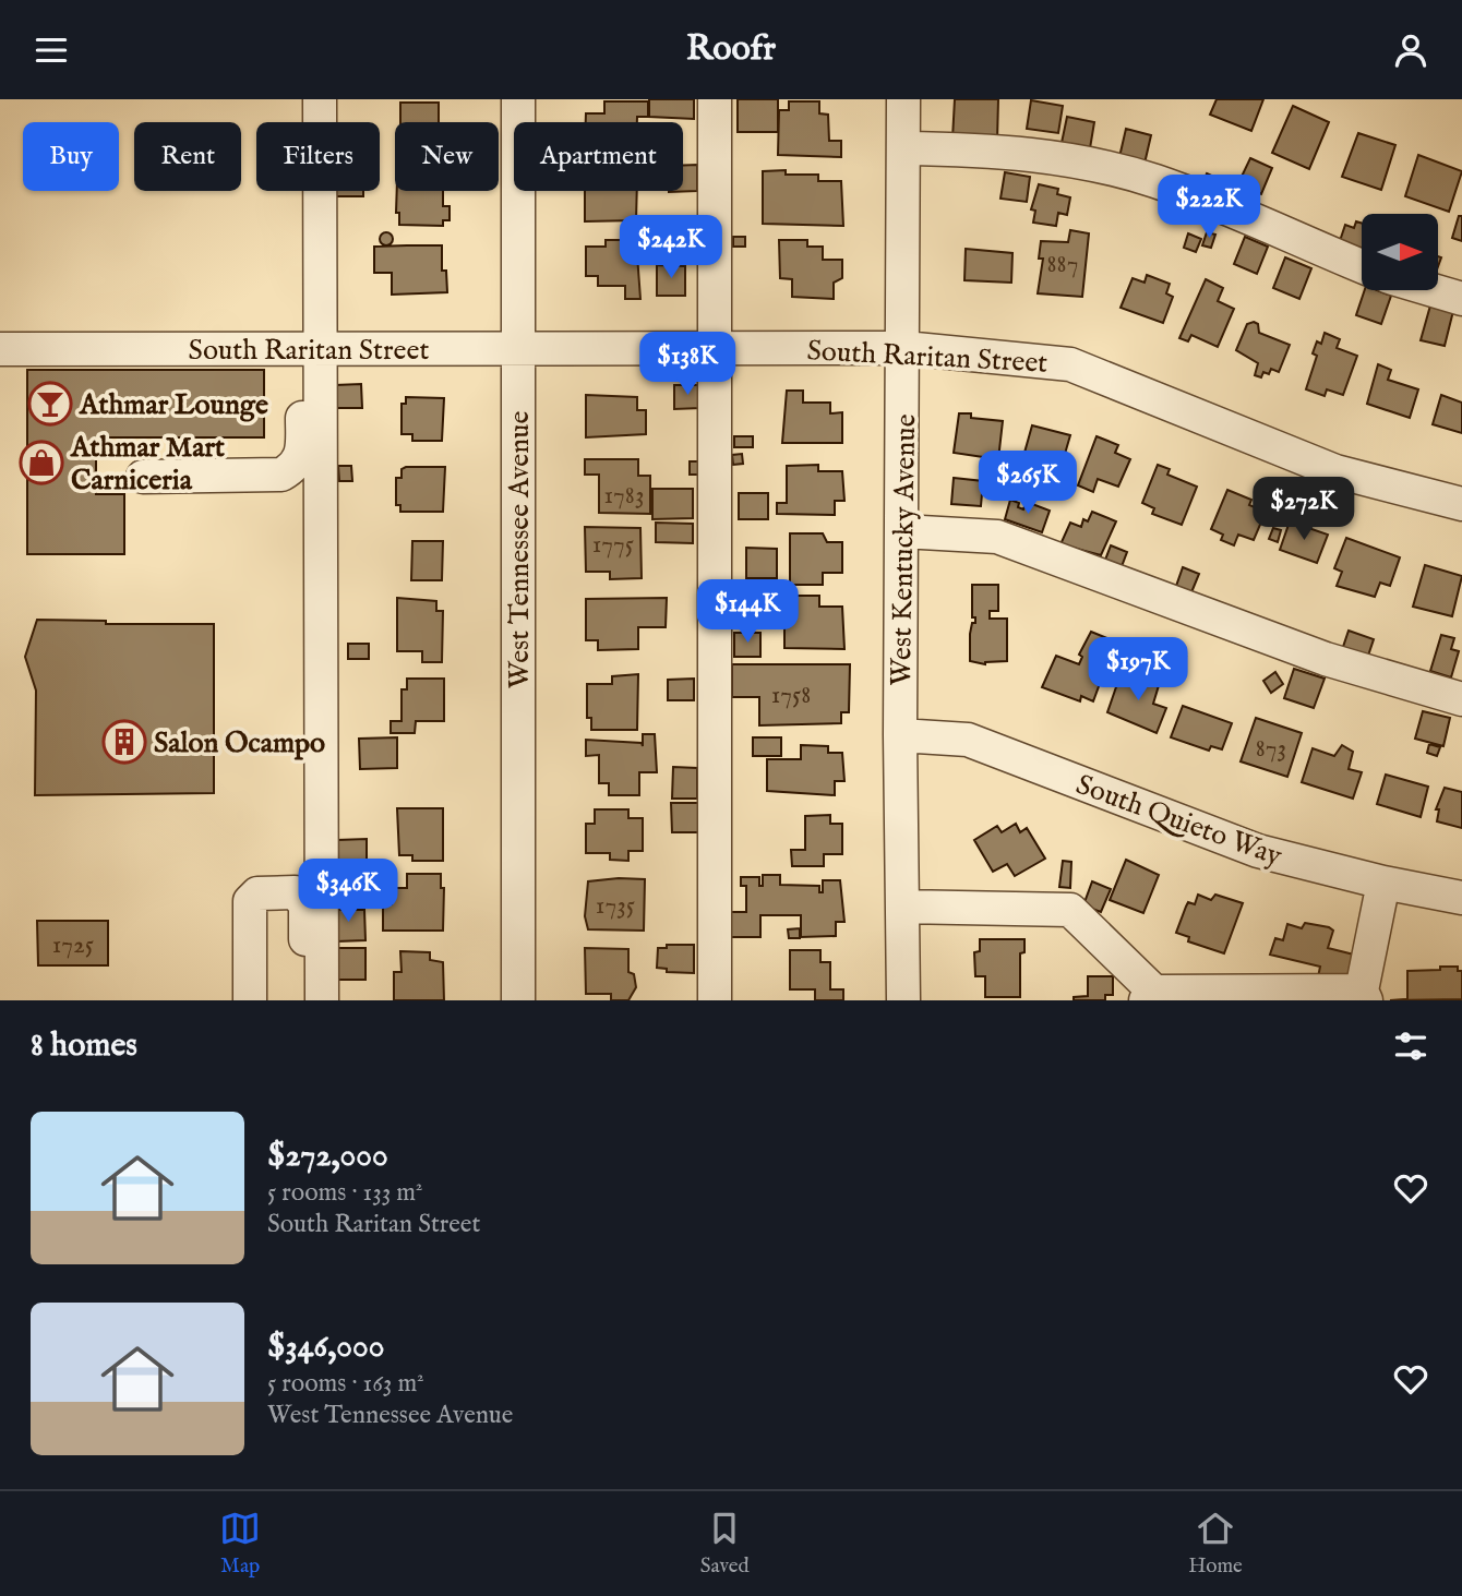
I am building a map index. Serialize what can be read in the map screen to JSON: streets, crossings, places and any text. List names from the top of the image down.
{
  "streets": {
    "street": [
      "South Raritan Street",
      "West Tennessee Avenue",
      "West Kentucky Avenue",
      "South Quieto Way"
    ]
  },
  "crossings": [
    ["South Raritan Street", "West Tennessee Avenue"],
    ["South Raritan Street", "West Kentucky Avenue"],
    ["West Kentucky Avenue", "South Quieto Way"]
  ],
  "places": {
    "bar": ["Athmar Lounge"],
    "shop": ["Athmar Mart Carniceria"],
    "building": ["Salon Ocampo"]
  },
  "house_numbers": [
    "887",
    "1783",
    "1775",
    "1758",
    "873",
    "1735",
    "1725"
  ],
  "north": "right",
  "page": {
    "header": "Roofr",
    "chip": [
      "Buy",
      "Rent",
      "Filters",
      "New",
      "Apartment"
    ],
    "price": [
      "$222K",
      "$242K",
      "$138K",
      "$265K",
      "$272K",
      "$144K",
      "$197K",
      "$346K"
    ],
    "heading": "8 homes",
    "list": [
      {
        "name": "$272,000",
        "note": "5 rooms · 133 m² · South Raritan Street"
      },
      {
        "name": "$346,000",
        "note": "5 rooms · 163 m² · West Tennessee Avenue"
      }
    ],
    "tabs": ["Map", "Saved", "Home"]
  }
}
